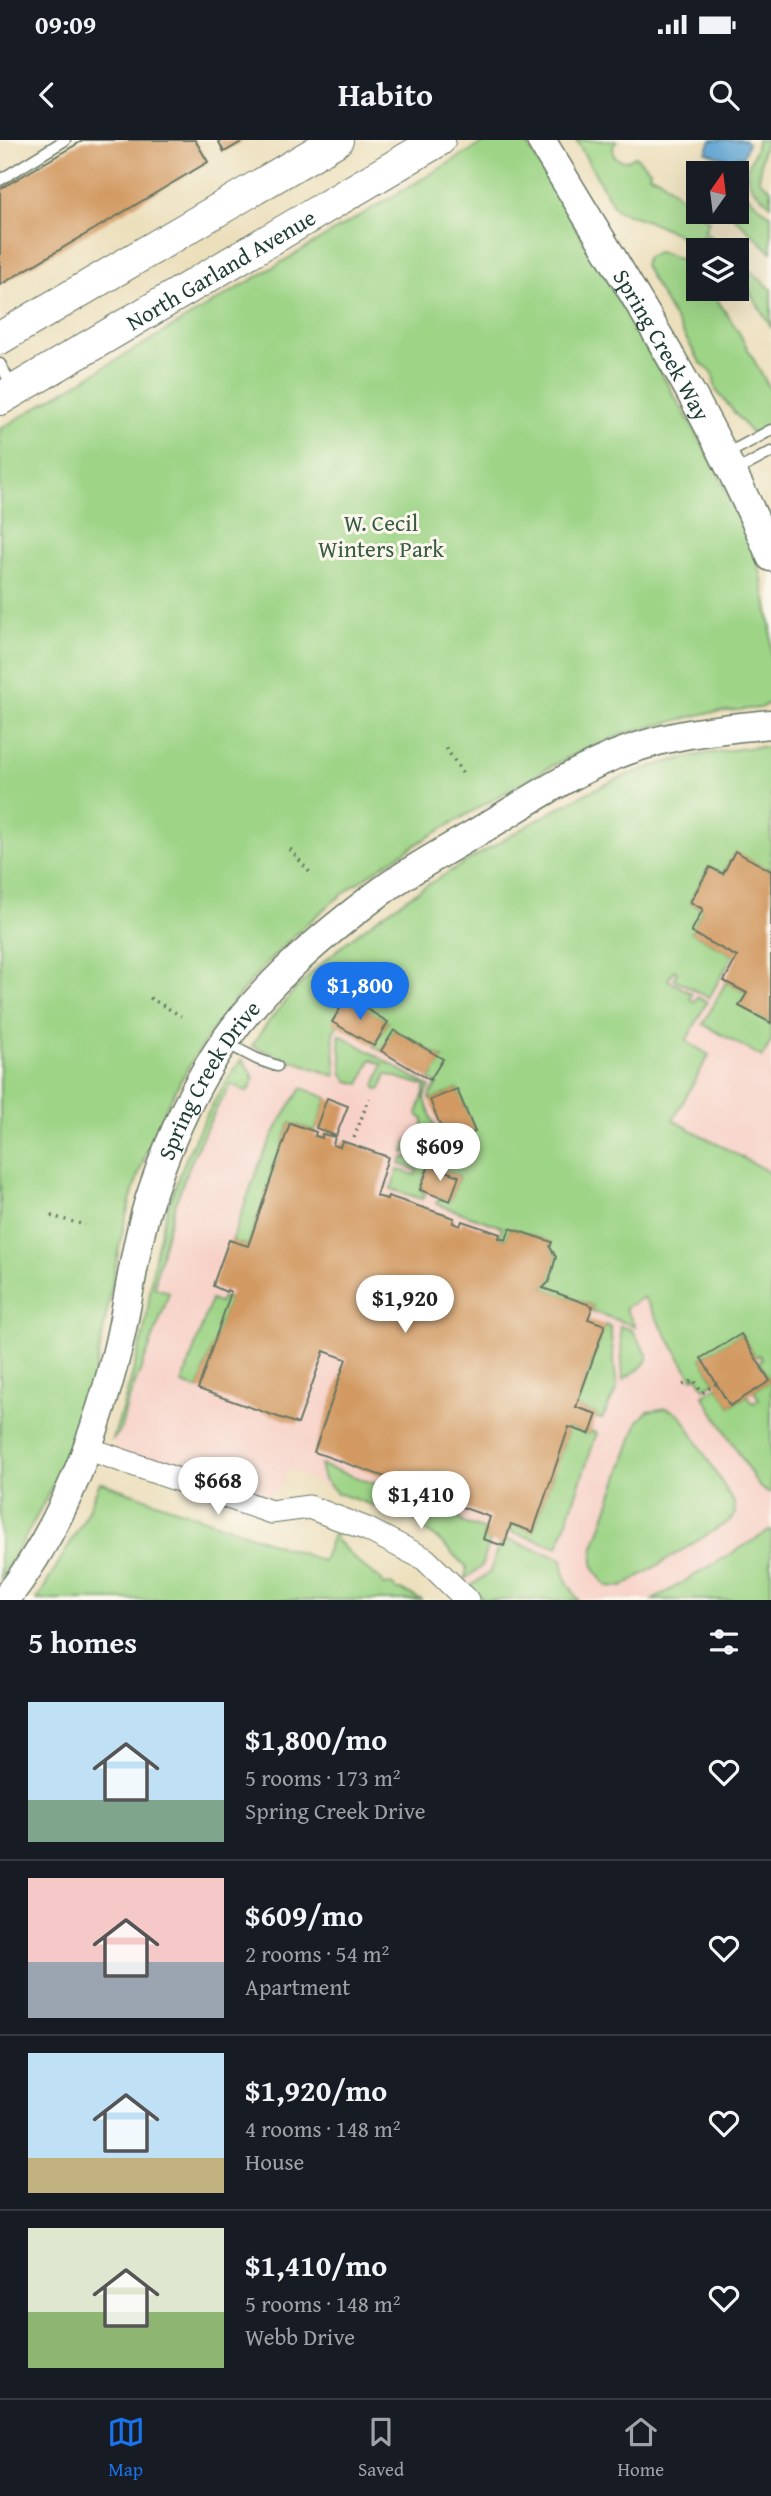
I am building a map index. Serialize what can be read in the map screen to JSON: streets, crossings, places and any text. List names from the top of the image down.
{
  "streets": {
    "main road": ["North Garland Avenue"],
    "street": ["Spring Creek Way", "Spring Creek Drive"]
  },
  "parks": ["W. Cecil Winters Park"],
  "north": "top",
  "page": {
    "status": "09:09",
    "header": "Habito",
    "price": [
      "$1,800",
      "$609",
      "$1,920",
      "$668",
      "$1,410"
    ],
    "heading": "5 homes",
    "list": [
      {
        "name": "$1,800/mo",
        "note": "5 rooms · 173 m² · Spring Creek Drive"
      },
      {
        "name": "$609/mo",
        "note": "2 rooms · 54 m² · Apartment"
      },
      {
        "name": "$1,920/mo",
        "note": "4 rooms · 148 m² · House"
      },
      {
        "name": "$1,410/mo",
        "note": "5 rooms · 148 m² · Webb Drive"
      }
    ],
    "tabs": ["Map", "Saved", "Home"]
  }
}
